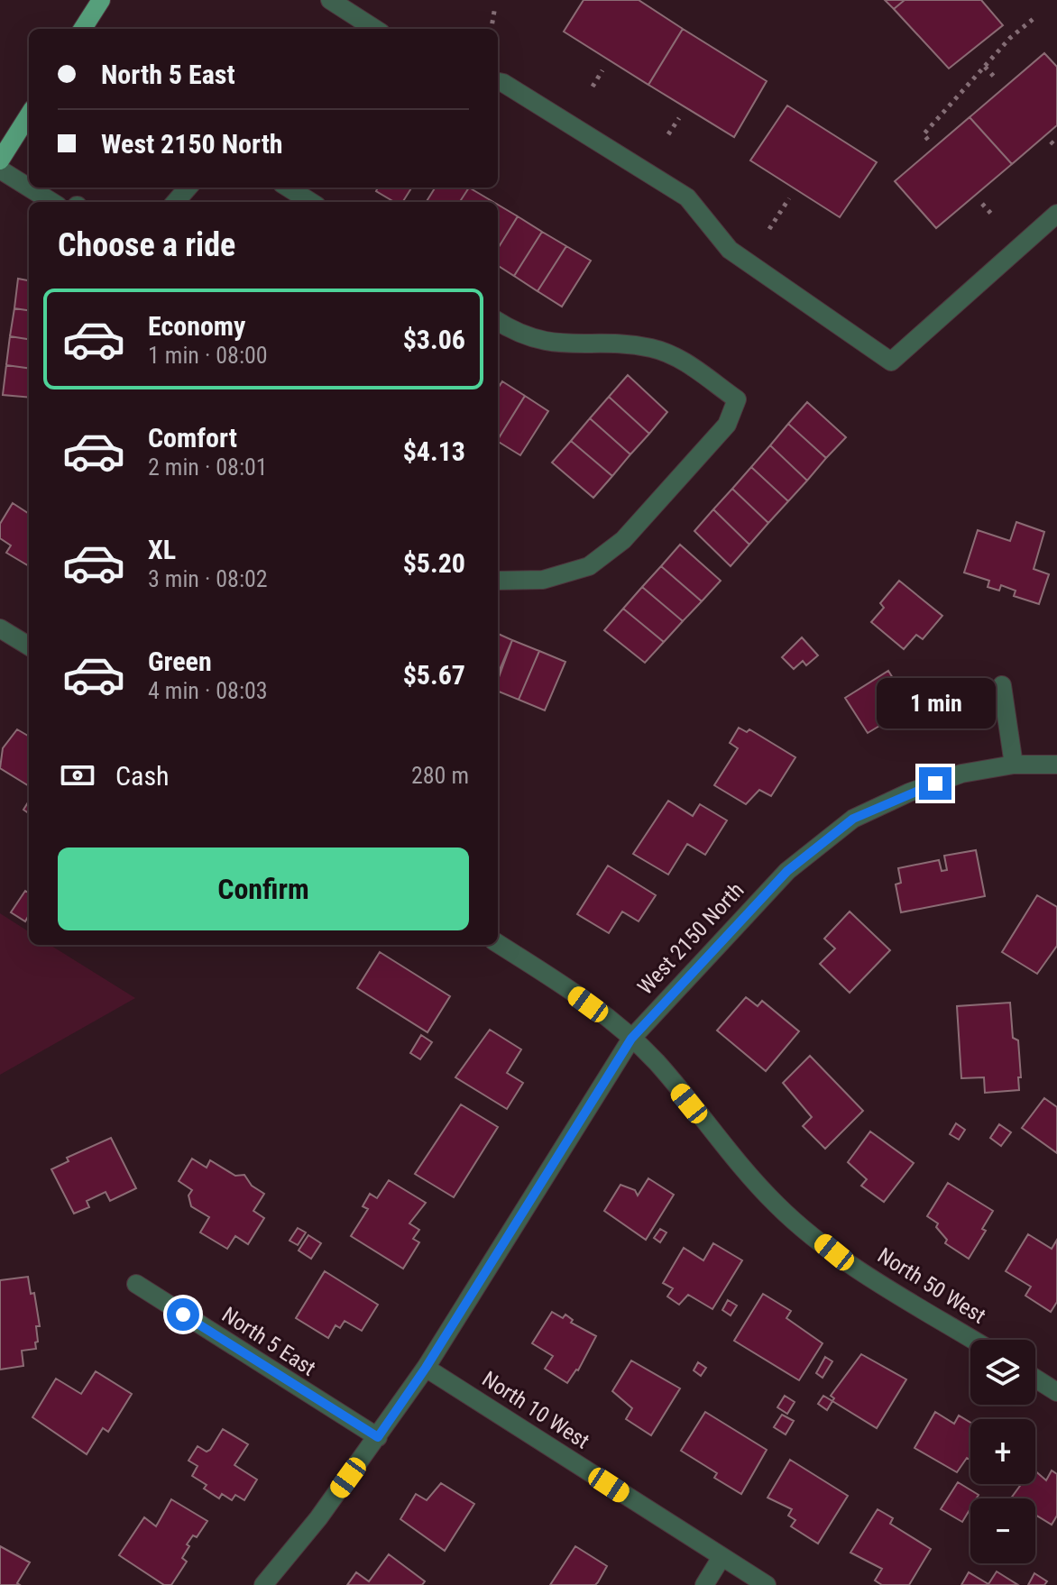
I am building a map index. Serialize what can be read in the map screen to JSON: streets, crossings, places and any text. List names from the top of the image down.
{
  "streets": {
    "street": [
      "West 2150 North",
      "North 50 West",
      "North 5 East",
      "North 10 West"
    ]
  },
  "crossings": [
    ["West 2150 North", "North 50 West"],
    ["West 2150 North", "North 5 East"],
    ["West 2150 North", "North 10 West"]
  ],
  "page": {
    "banner": ["North 5 East", "West 2150 North"],
    "heading": "Choose a ride",
    "list": [
      {
        "name": "Economy",
        "note": "1 min · 08:00",
        "value": "$3.06"
      },
      {
        "name": "Comfort",
        "note": "2 min · 08:01",
        "value": "$4.13"
      },
      {
        "name": "XL",
        "note": "3 min · 08:02",
        "value": "$5.20"
      },
      {
        "name": "Green",
        "note": "4 min · 08:03",
        "value": "$5.67"
      }
    ],
    "bubble": "1 min",
    "pay": ["Cash", "280 m"],
    "buttons": "Confirm",
    "map_buttons": ["+", "−"]
  }
}
